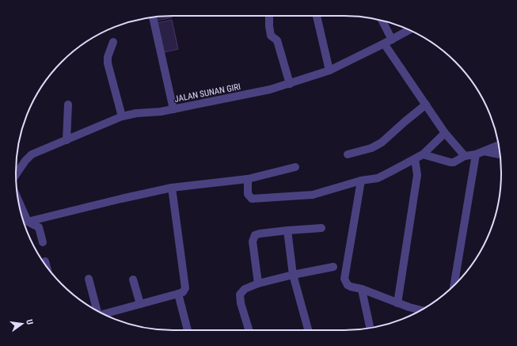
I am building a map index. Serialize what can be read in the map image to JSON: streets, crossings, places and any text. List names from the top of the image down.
{
  "streets": {
    "street": ["JALAN SUNAN GIRI"]
  },
  "north": "right"
}
